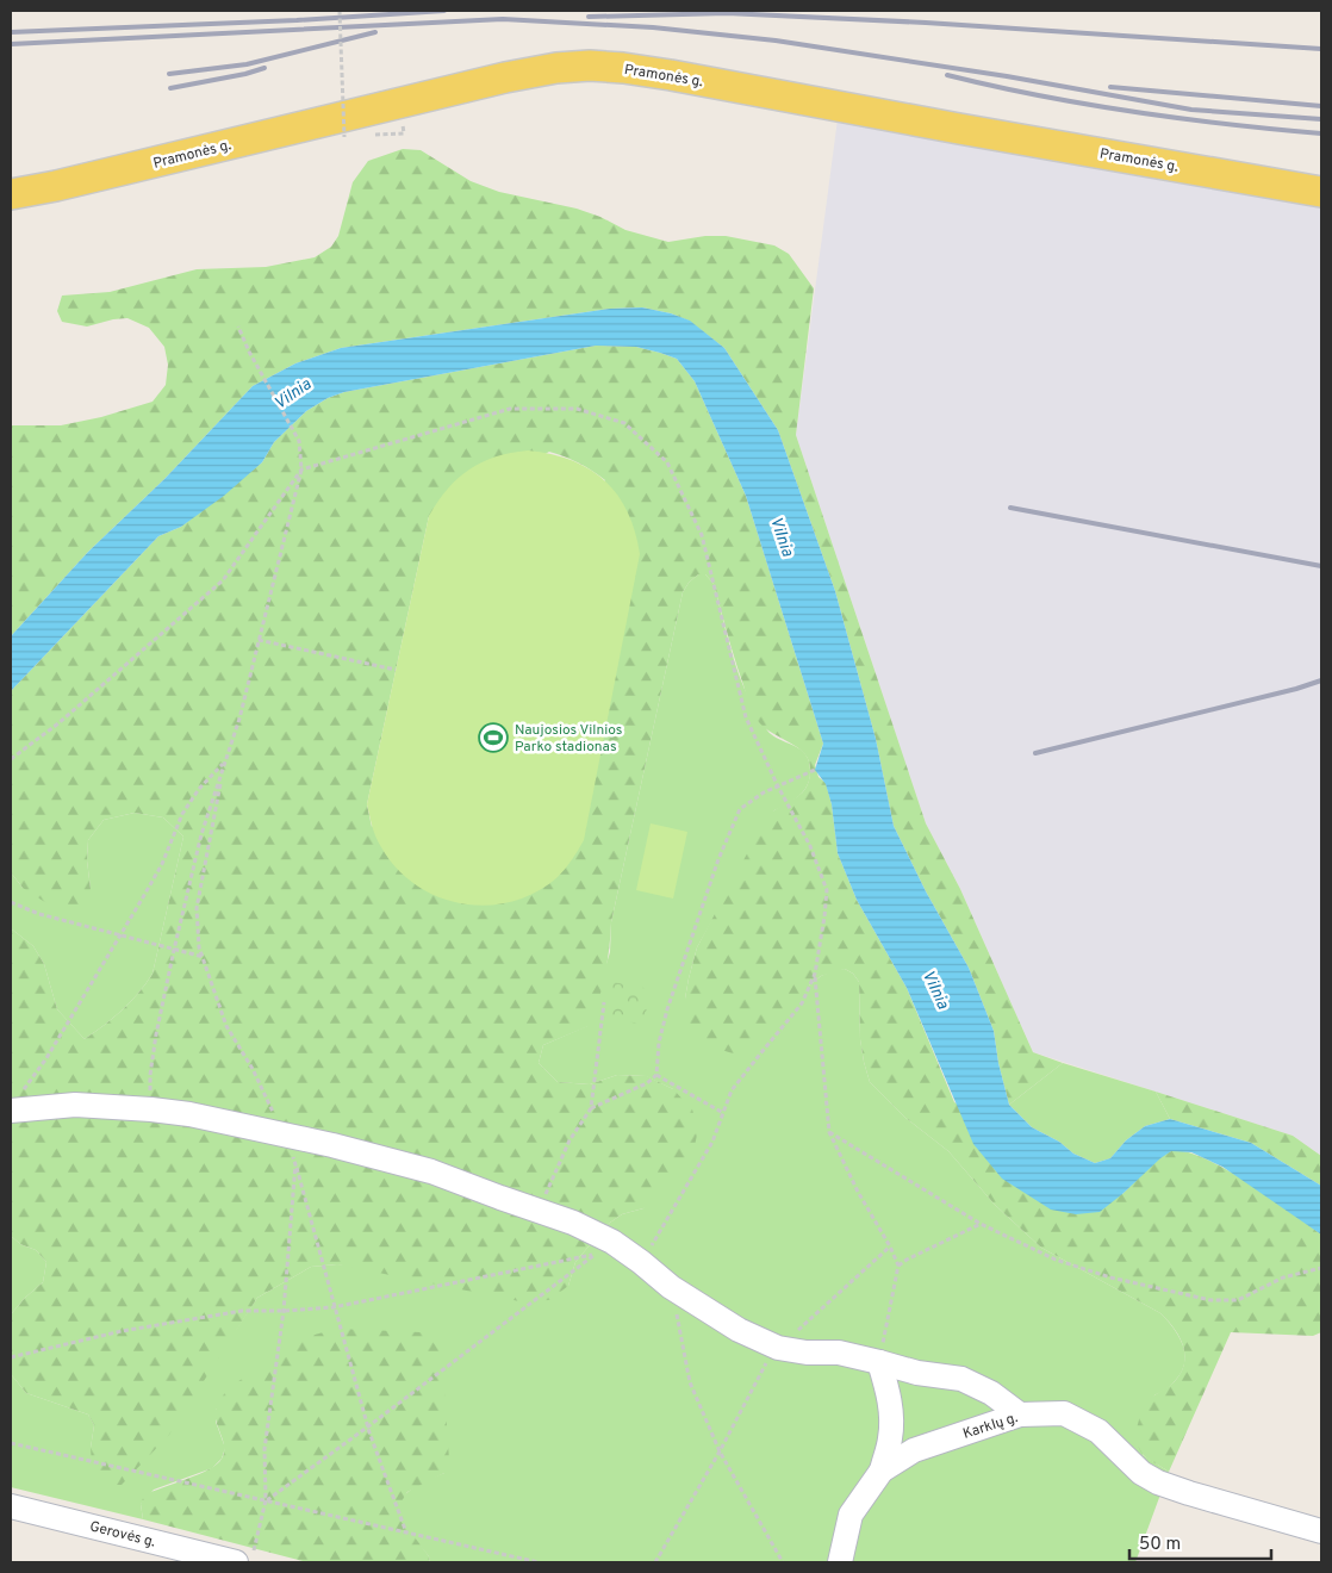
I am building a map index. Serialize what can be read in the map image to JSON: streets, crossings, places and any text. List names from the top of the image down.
{
  "streets": {
    "main road": ["Pramonės g."],
    "street": ["Karklų g.", "Gerovės g."]
  },
  "water": ["Vilnia"],
  "places": {
    "sports": ["Naujosios Vilnios Parko stadionas"]
  },
  "scale_bar": "50 m"
}
